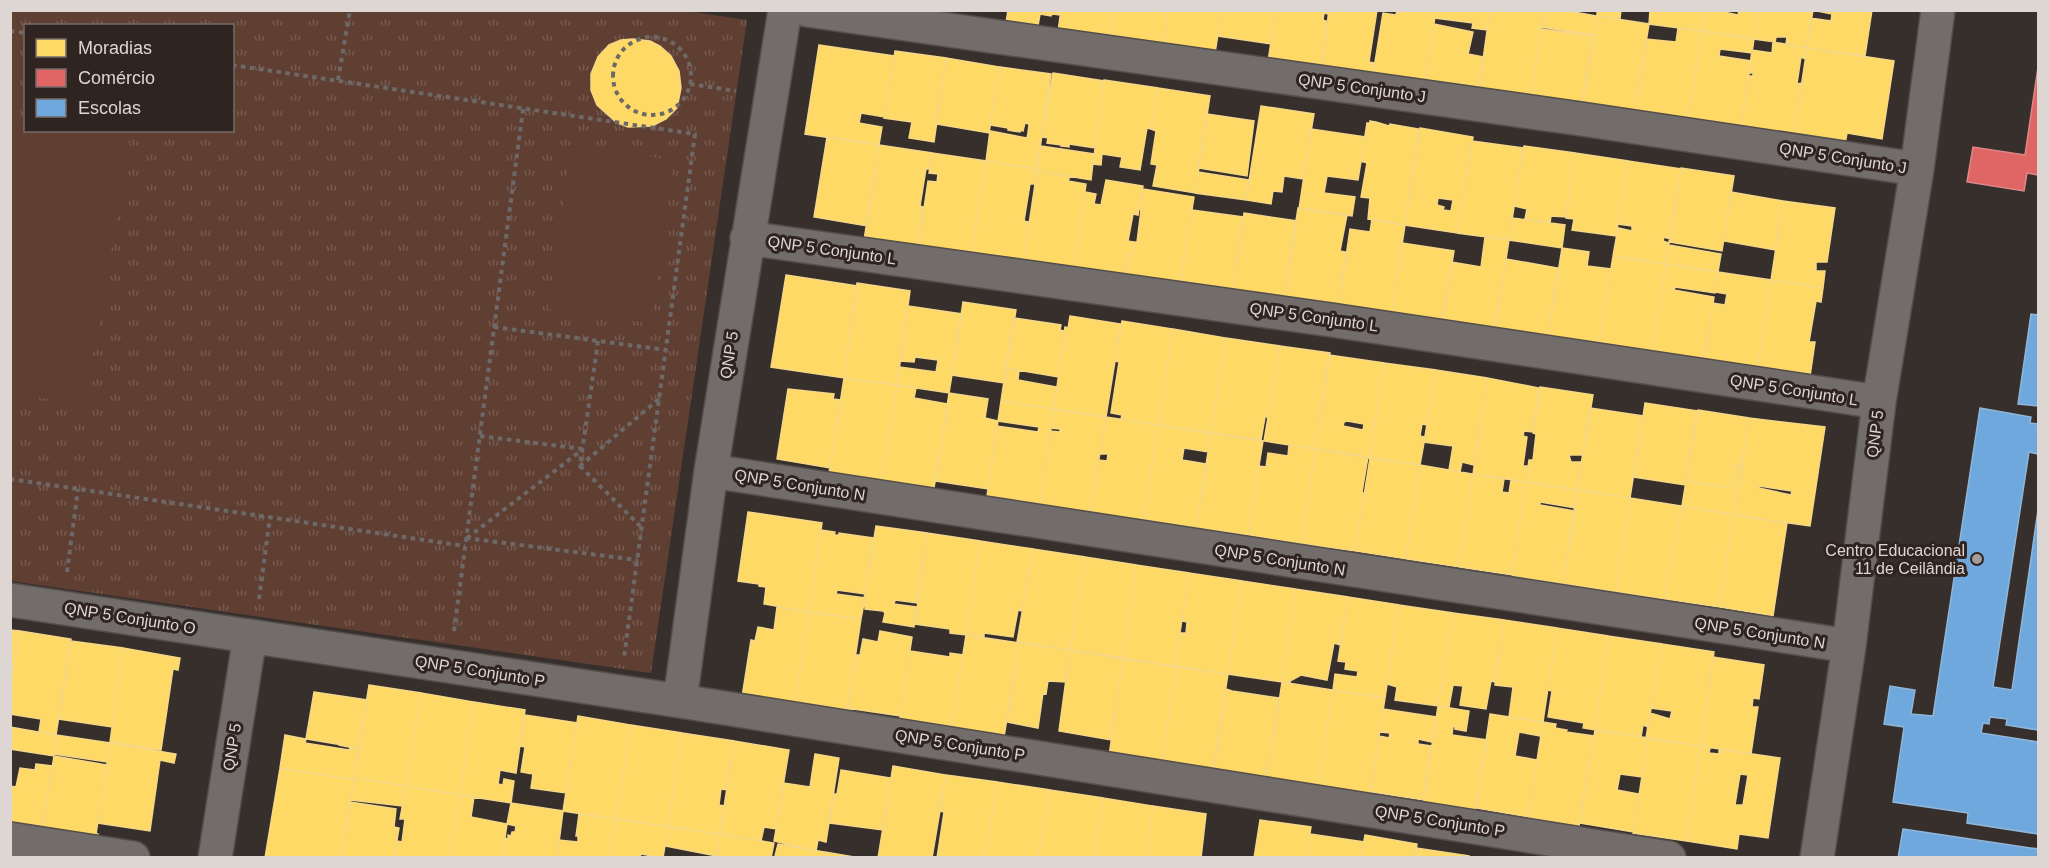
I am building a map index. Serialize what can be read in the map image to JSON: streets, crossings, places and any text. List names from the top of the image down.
{
  "streets": {
    "street": [
      "QNP 5 Conjunto J",
      "QNP 5 Conjunto L",
      "QNP 5",
      "QNP 5 Conjunto N",
      "QNP 5 Conjunto O",
      "QNP 5 Conjunto P"
    ]
  },
  "crossings": [
    ["QNP 5 Conjunto J", "QNP 5"],
    ["QNP 5 Conjunto L", "QNP 5"],
    ["QNP 5", "QNP 5 Conjunto N"],
    ["QNP 5", "QNP 5 Conjunto O"],
    ["QNP 5", "QNP 5 Conjunto P"],
    ["QNP 5 Conjunto O", "QNP 5 Conjunto P"]
  ],
  "places": ["Centro Educacional 11 de Ceilândia"],
  "legend": ["Moradias", "Comércio", "Escolas"]
}
